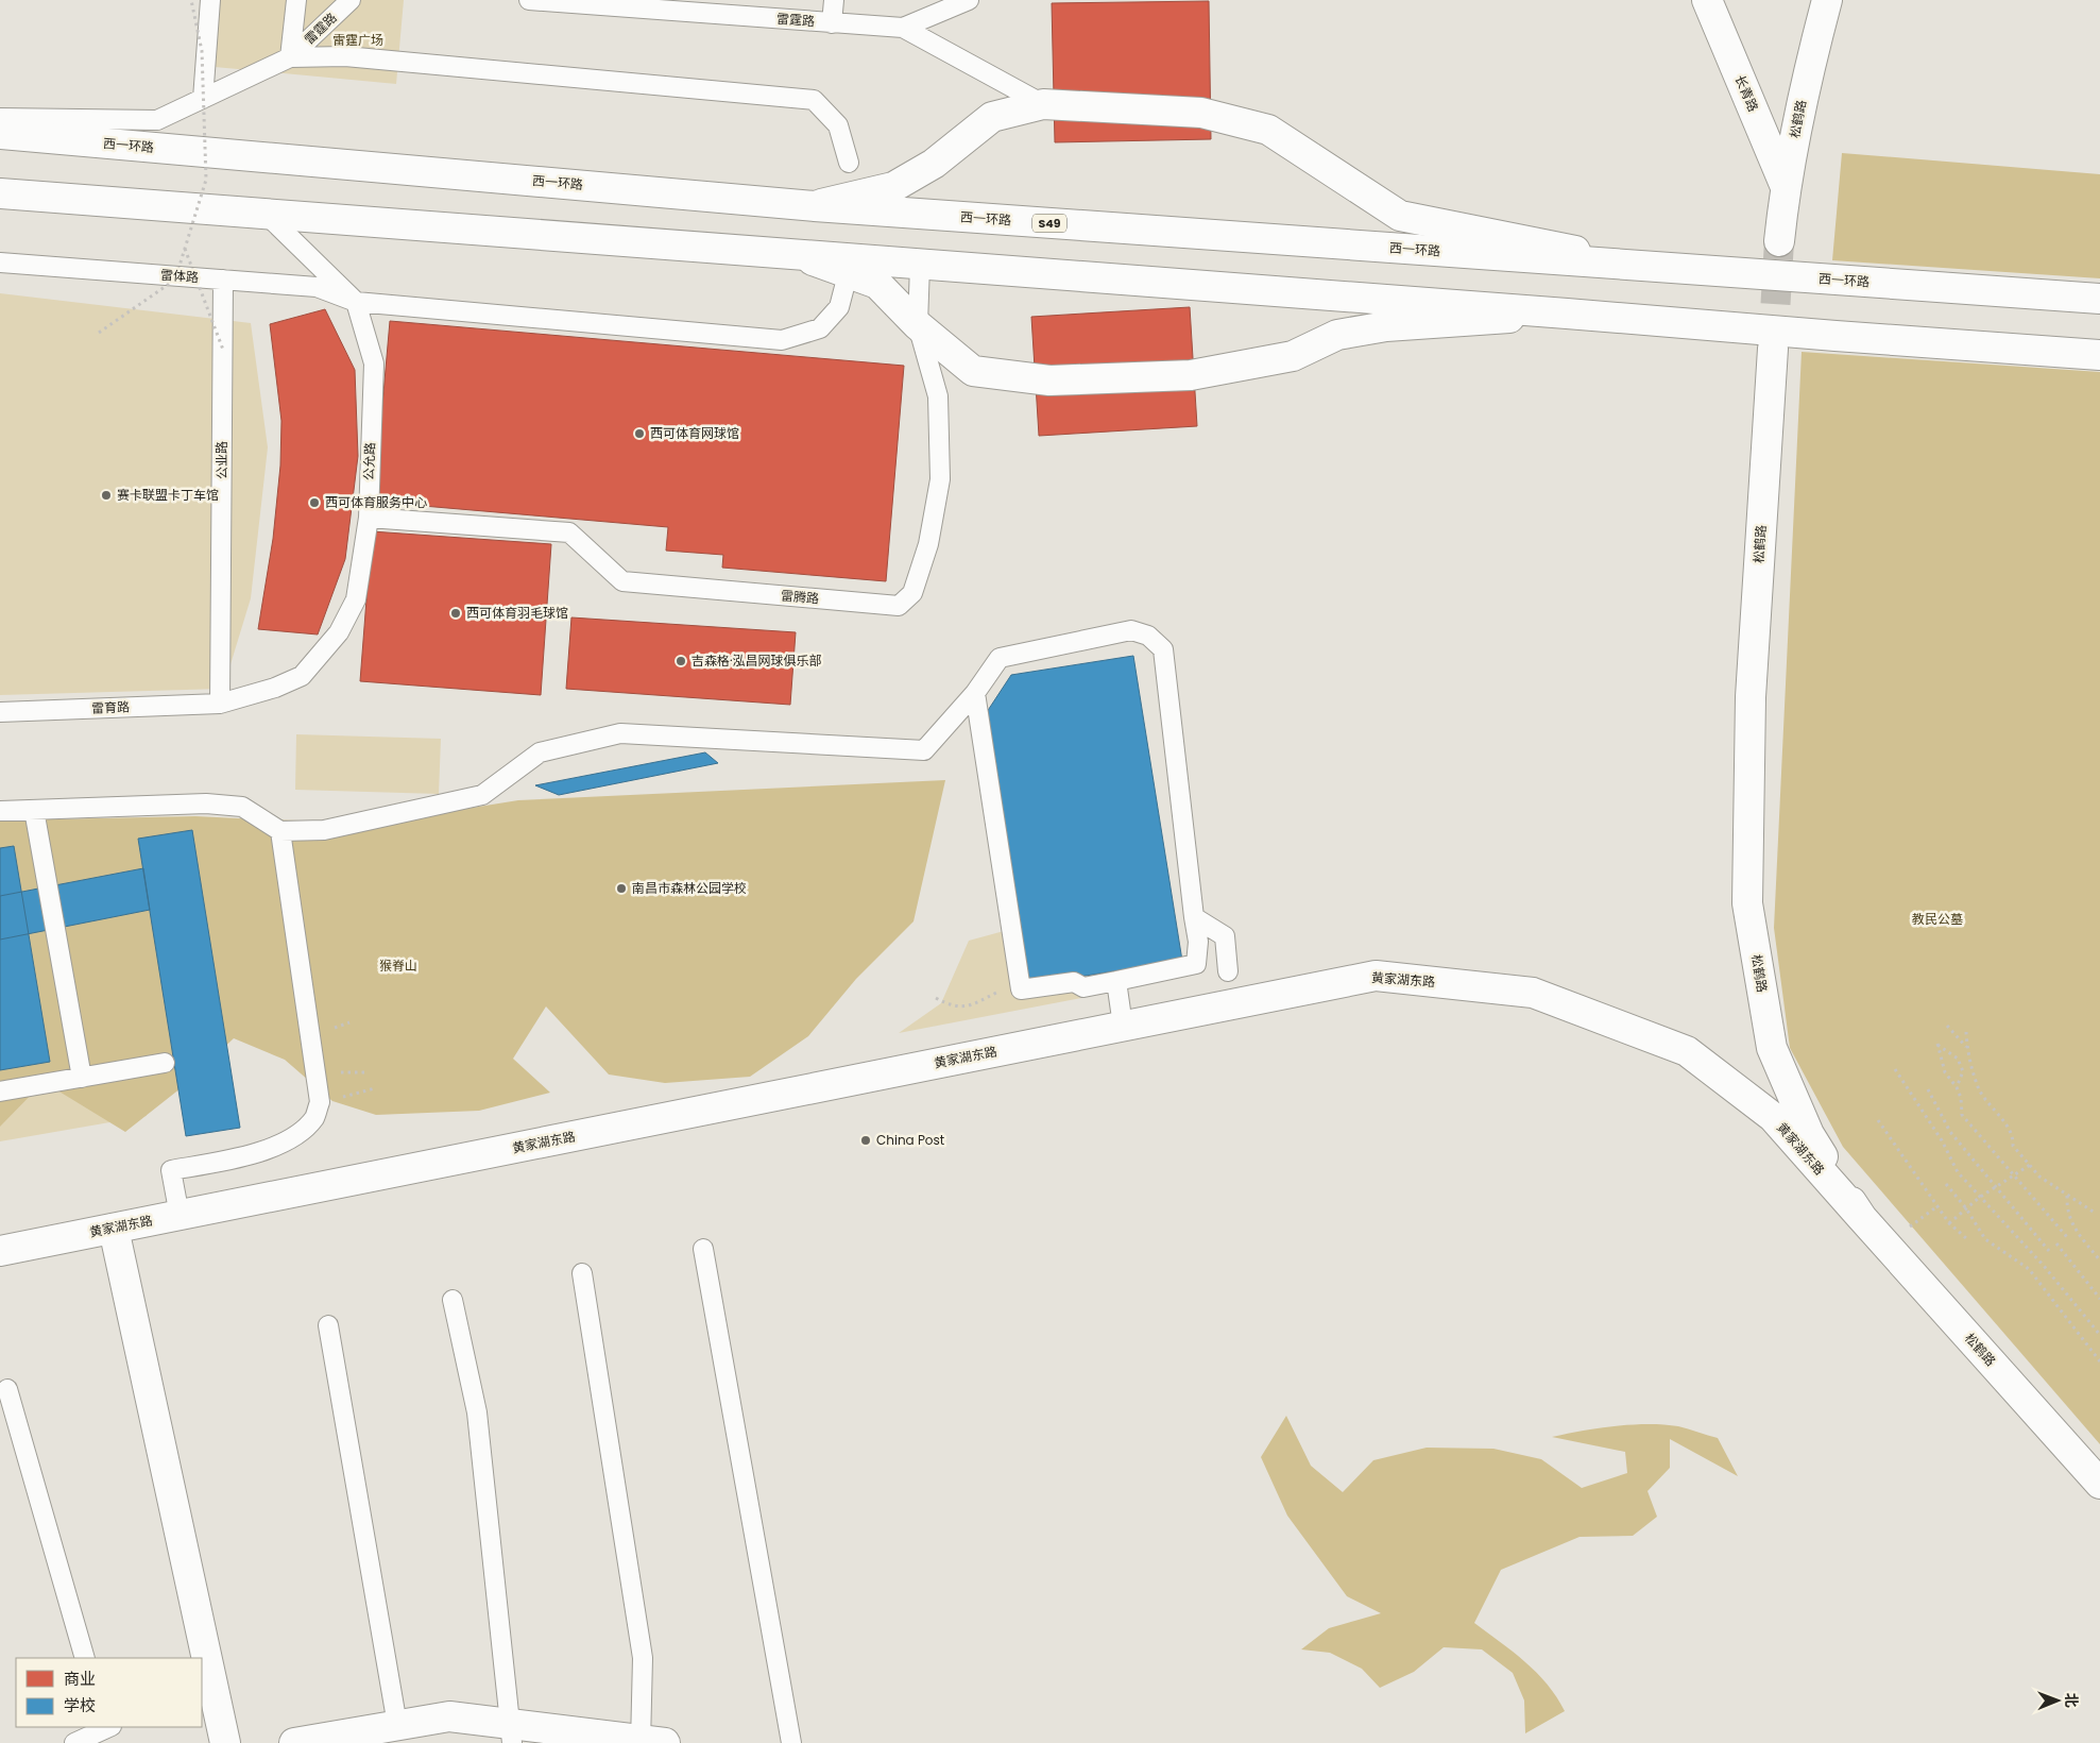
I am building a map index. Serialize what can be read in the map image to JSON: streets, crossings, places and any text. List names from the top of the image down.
{
  "streets": {
    "main road": [
      "长青路",
      "松鹤路",
      "西一环路",
      "S49",
      "黄家湖东路"
    ],
    "lane": [
      "雷霆路",
      "雷体路",
      "公业路",
      "公允路",
      "雷腾路",
      "雷育路"
    ]
  },
  "crossings": [
    ["长青路", "松鹤路"],
    ["松鹤路", "黄家湖东路"],
    ["雷体路", "公业路"],
    ["雷体路", "公允路"],
    ["公业路", "公允路"],
    ["公业路", "雷育路"],
    ["公允路", "雷腾路"],
    ["公允路", "雷育路"]
  ],
  "parks": ["雷霆广场", "教民公墓", "猴脊山"],
  "places": [
    "西可体育网球馆",
    "赛卡联盟卡丁车馆",
    "西可体育服务中心",
    "西可体育羽毛球馆",
    "吉森格·泓昌网球俱乐部",
    "南昌市森林公园学校",
    "China Post"
  ],
  "legend": ["商业", "学校"],
  "north": "right"
}
